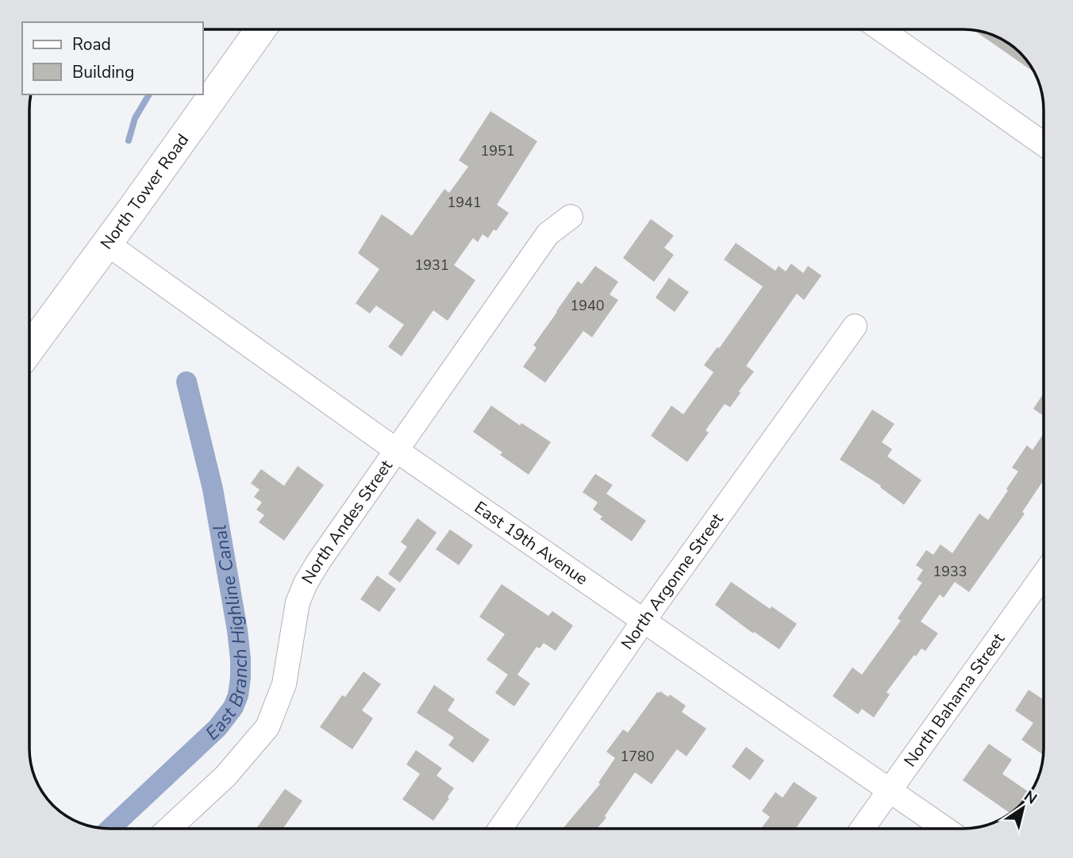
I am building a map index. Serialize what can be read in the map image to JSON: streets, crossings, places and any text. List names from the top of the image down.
{
  "streets": {
    "main road": ["North Tower Road"],
    "street": [
      "North Andes Street",
      "East 19th Avenue",
      "North Argonne Street",
      "North Bahama Street"
    ]
  },
  "crossings": [
    ["North Tower Road", "East 19th Avenue"],
    ["North Andes Street", "East 19th Avenue"],
    ["East 19th Avenue", "North Argonne Street"],
    ["East 19th Avenue", "North Bahama Street"]
  ],
  "water": ["East Branch Highline Canal"],
  "house_numbers": [
    "1951",
    "1941",
    "1931",
    "1940",
    "1933",
    "1780"
  ],
  "legend": ["Road", "Building"],
  "north": "top right"
}
